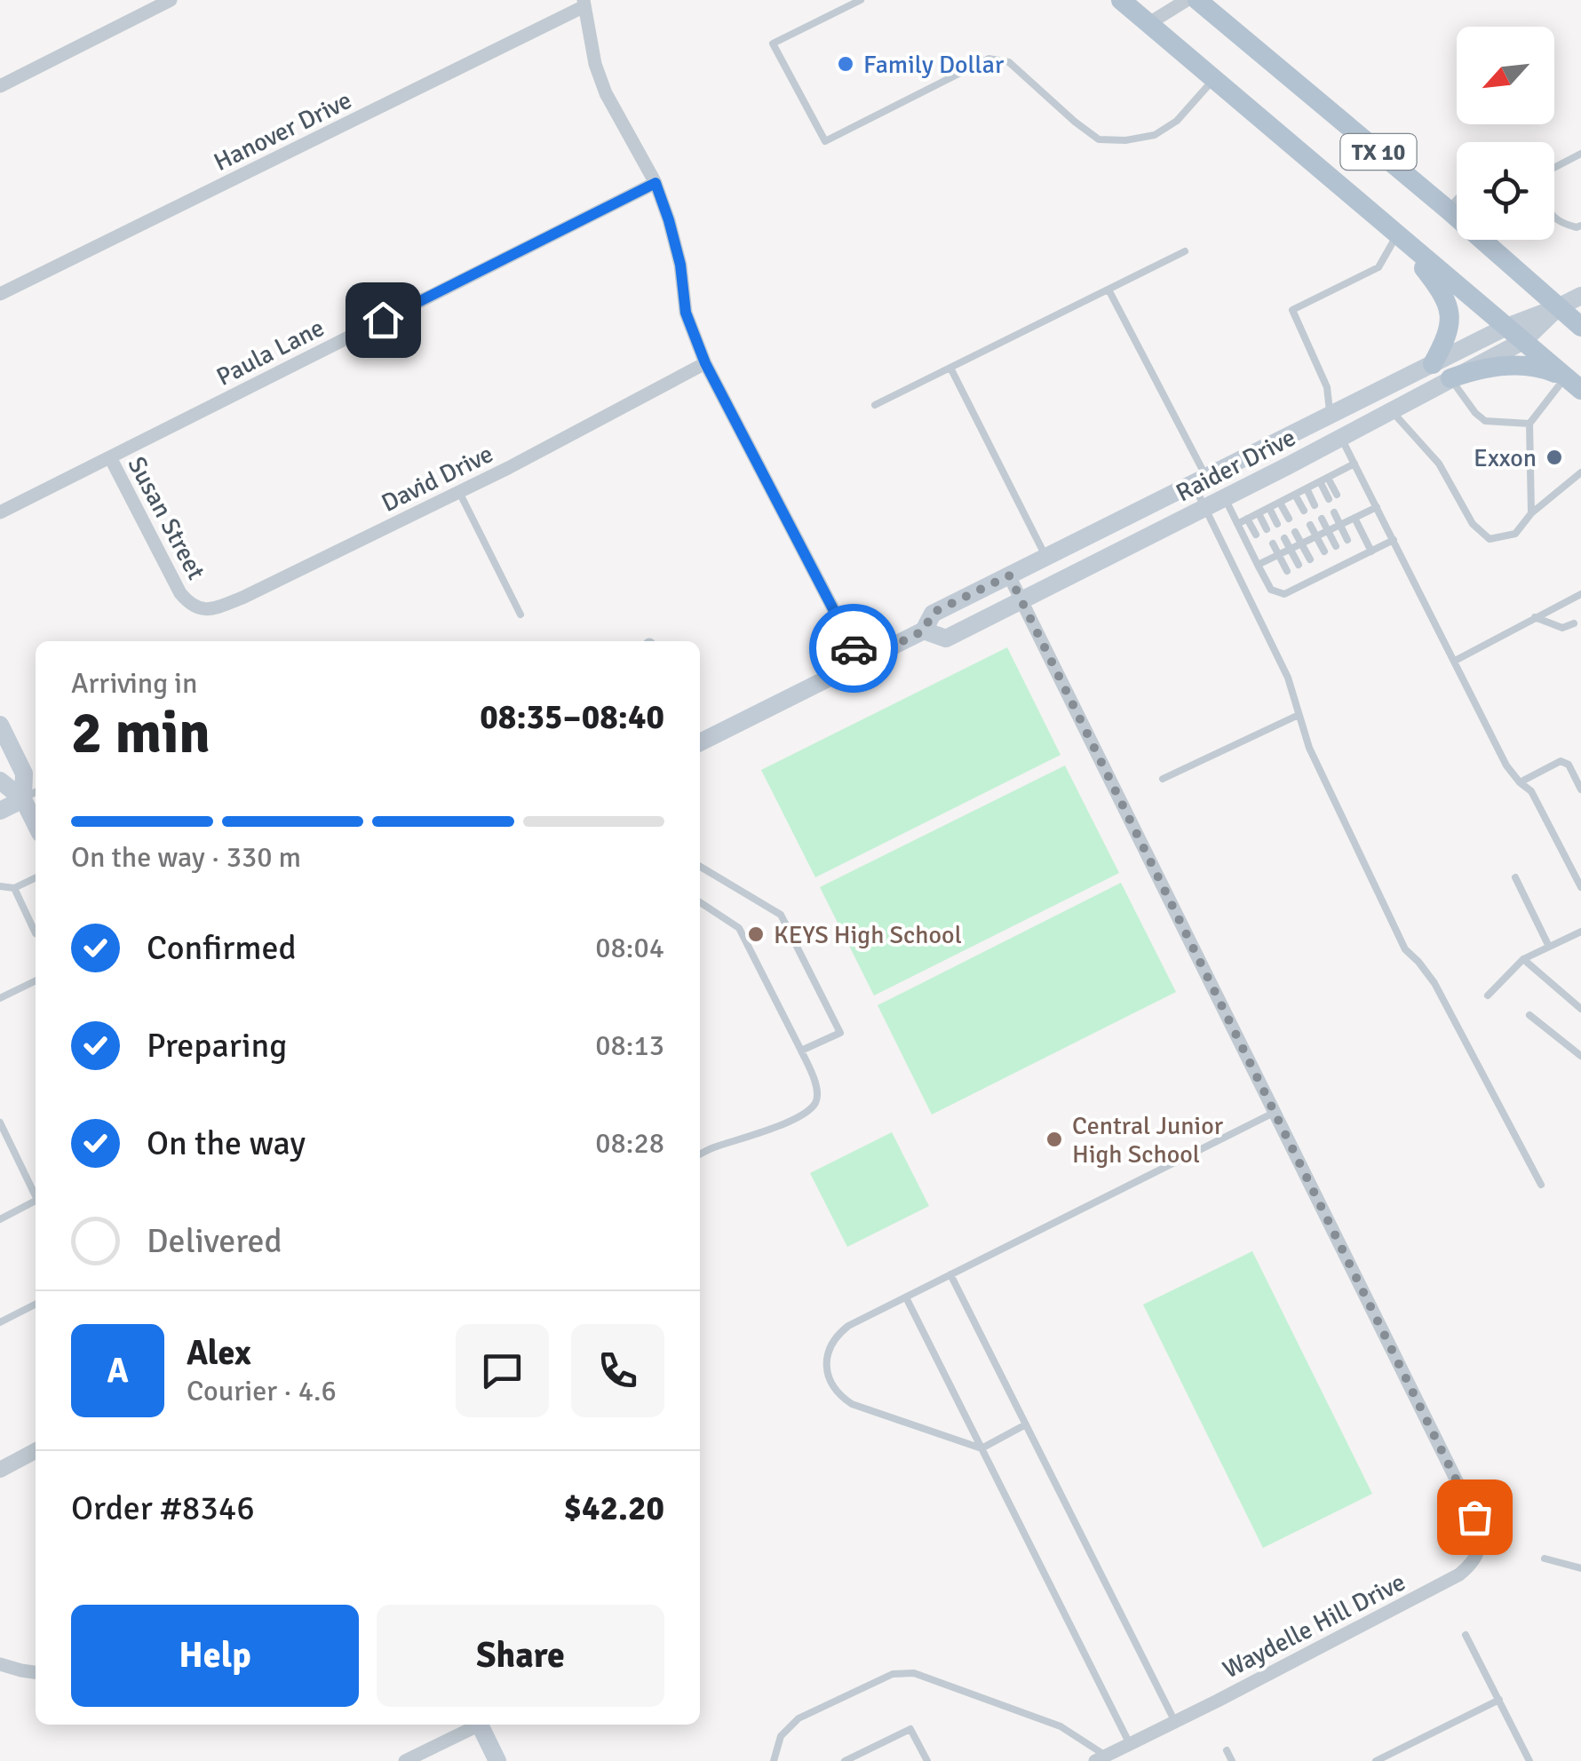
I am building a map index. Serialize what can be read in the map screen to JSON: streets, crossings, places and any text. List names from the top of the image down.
{
  "streets": {
    "main road": ["TX 10", "Raider Drive"],
    "street": [
      "Hanover Drive",
      "Paula Lane",
      "David Drive",
      "Susan Street",
      "Waydelle Hill Drive"
    ]
  },
  "crossings": [
    ["TX 10", "Raider Drive"],
    ["Paula Lane", "Susan Street"],
    ["Raider Drive", "Waydelle Hill Drive"],
    ["David Drive", "Susan Street"]
  ],
  "places": [
    "Family Dollar",
    "Exxon",
    "KEYS High School",
    "Central Junior High School"
  ],
  "north": "bottom left",
  "page": {
    "heading": ["2 min", "Arriving in", "08:35–08:40"],
    "panel": [
      "Alex",
      "Courier · 4.6",
      "Order #8346",
      "$42.20"
    ],
    "bar": "On the way · 330 m",
    "list": [
      ["Confirmed", "08:04"],
      ["Preparing", "08:13"],
      ["On the way", "08:28"],
      "Delivered"
    ],
    "round": "A",
    "buttons": ["Help", "Share"]
  }
}
